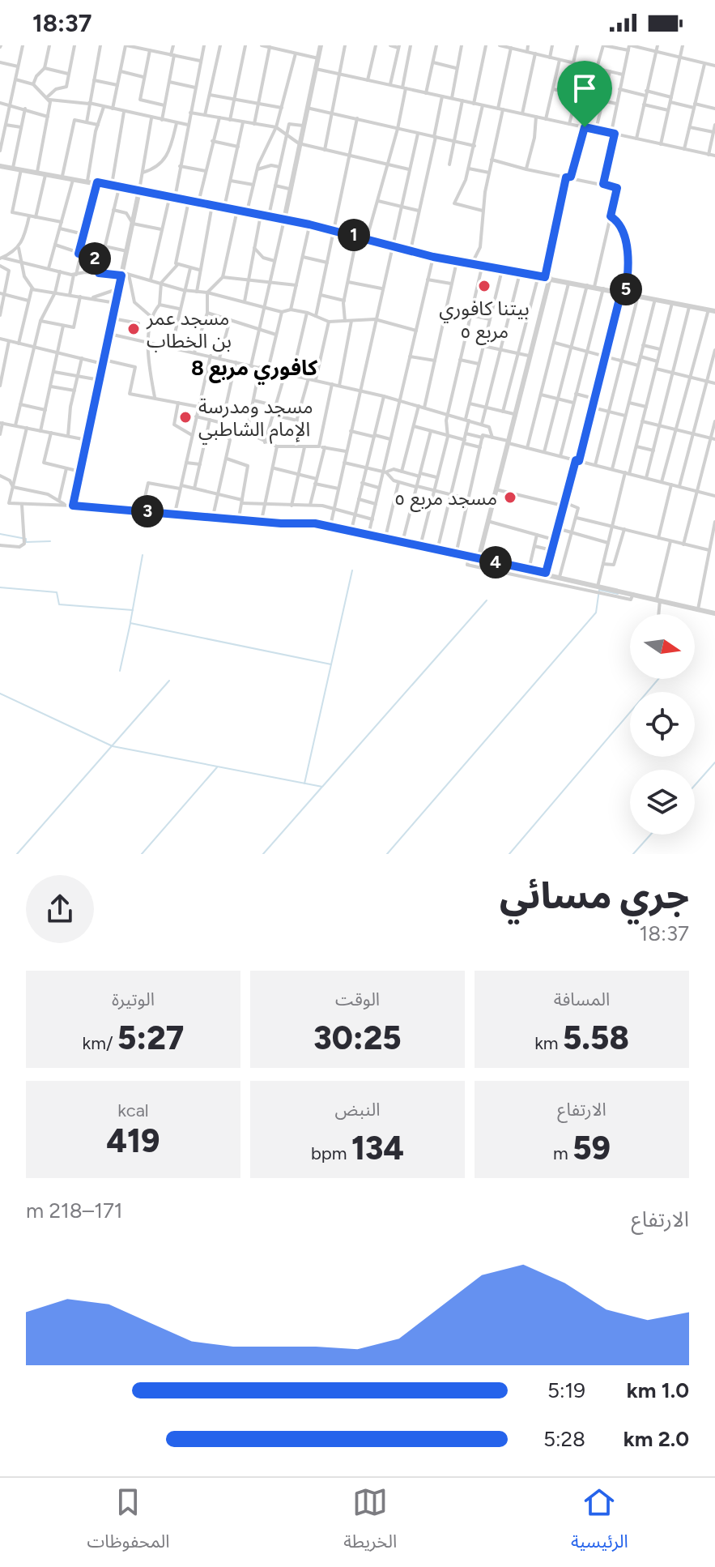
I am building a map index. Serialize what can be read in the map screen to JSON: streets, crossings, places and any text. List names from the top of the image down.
{
  "districts": ["كافوري مربع 8"],
  "places": [
    "بيتنا كافوري مربع ٥",
    "مسجد عمر بن الخطاب",
    "مسجد ومدرسة الإمام الشاطبي",
    "مسجد مربع ٥"
  ],
  "north": "right",
  "page": {
    "status": "18:37",
    "pins": [
      "1",
      "2",
      "5",
      "3",
      "4"
    ],
    "heading": ["جري مسائي", "18:37"],
    "stats": [
      ["المسافة", "5.58 km"],
      ["الوقت", "30:25"],
      ["الوتيرة", "5:27 /km"],
      ["الارتفاع", "59 m"],
      ["النبض", "134 bpm"],
      ["kcal", "419"]
    ],
    "chart": ["الارتفاع", "171–218 m"],
    "list": [
      {
        "name": "1.0 km",
        "note": "5:19"
      },
      {
        "name": "2.0 km",
        "note": "5:28"
      }
    ],
    "tabs": ["الرئيسية", "الخريطة", "المحفوظات"]
  }
}
